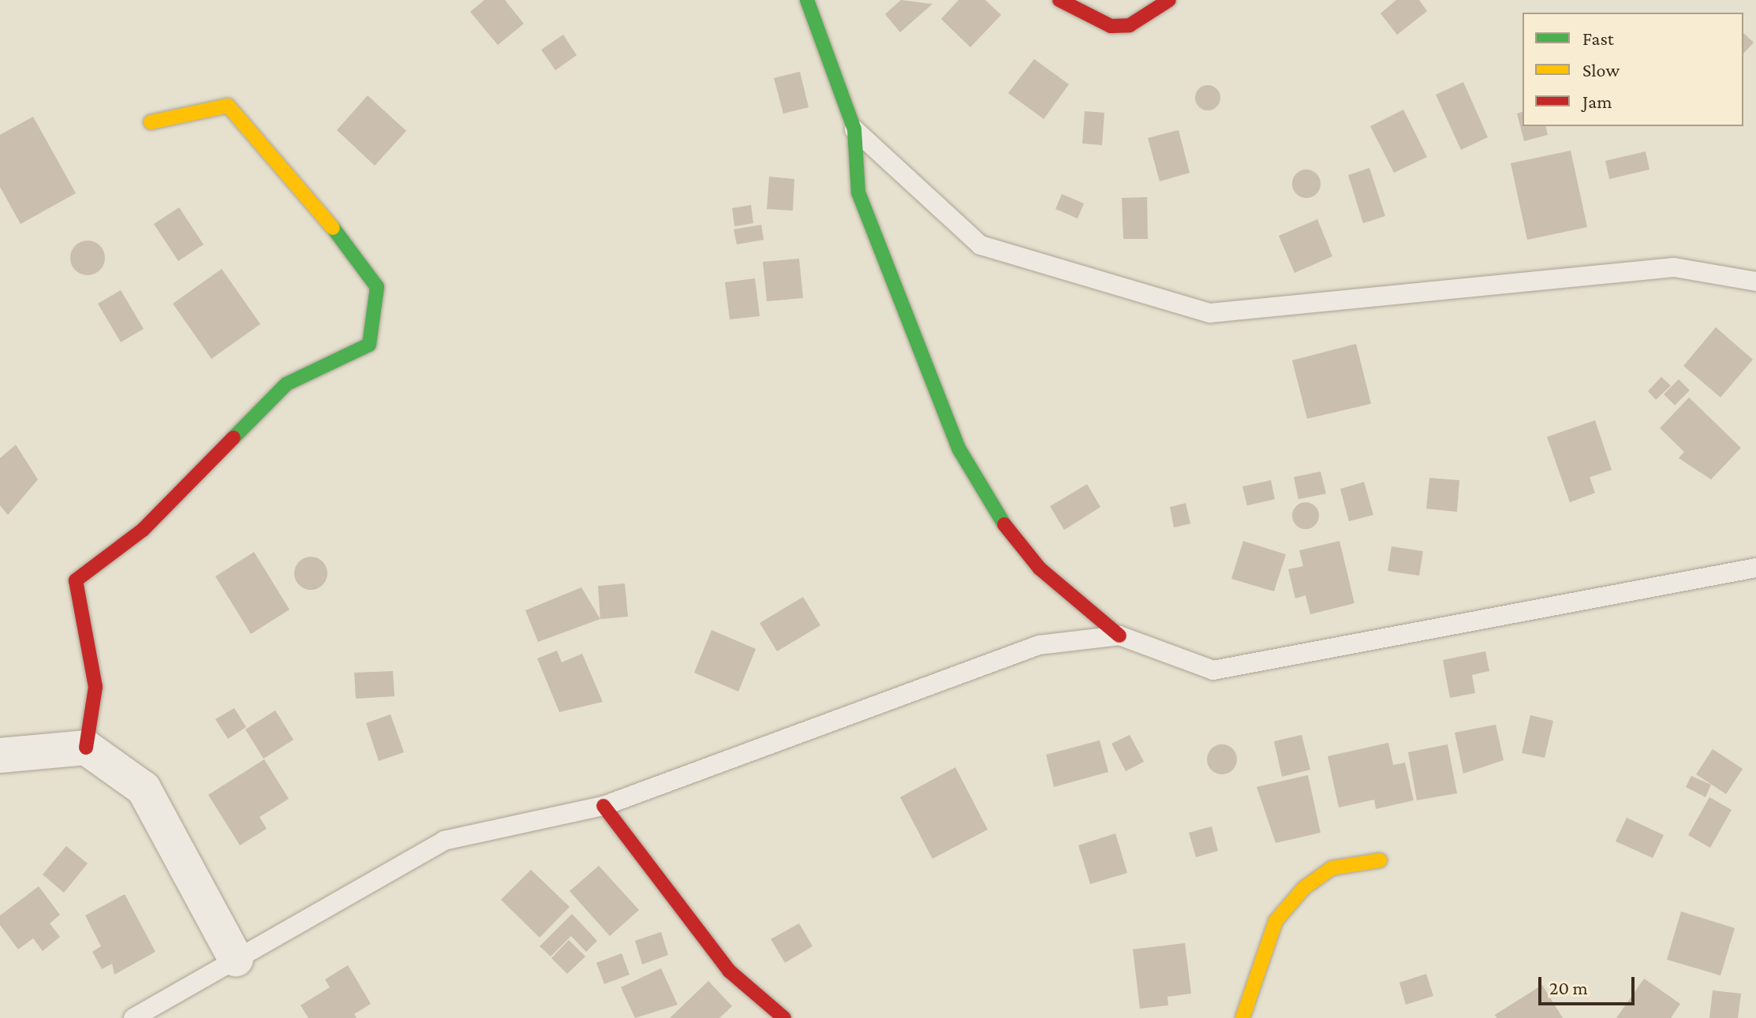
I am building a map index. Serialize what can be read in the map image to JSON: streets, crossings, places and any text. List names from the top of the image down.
{
  "legend": ["Fast", "Slow", "Jam"],
  "scale_bar": "20 m"
}
